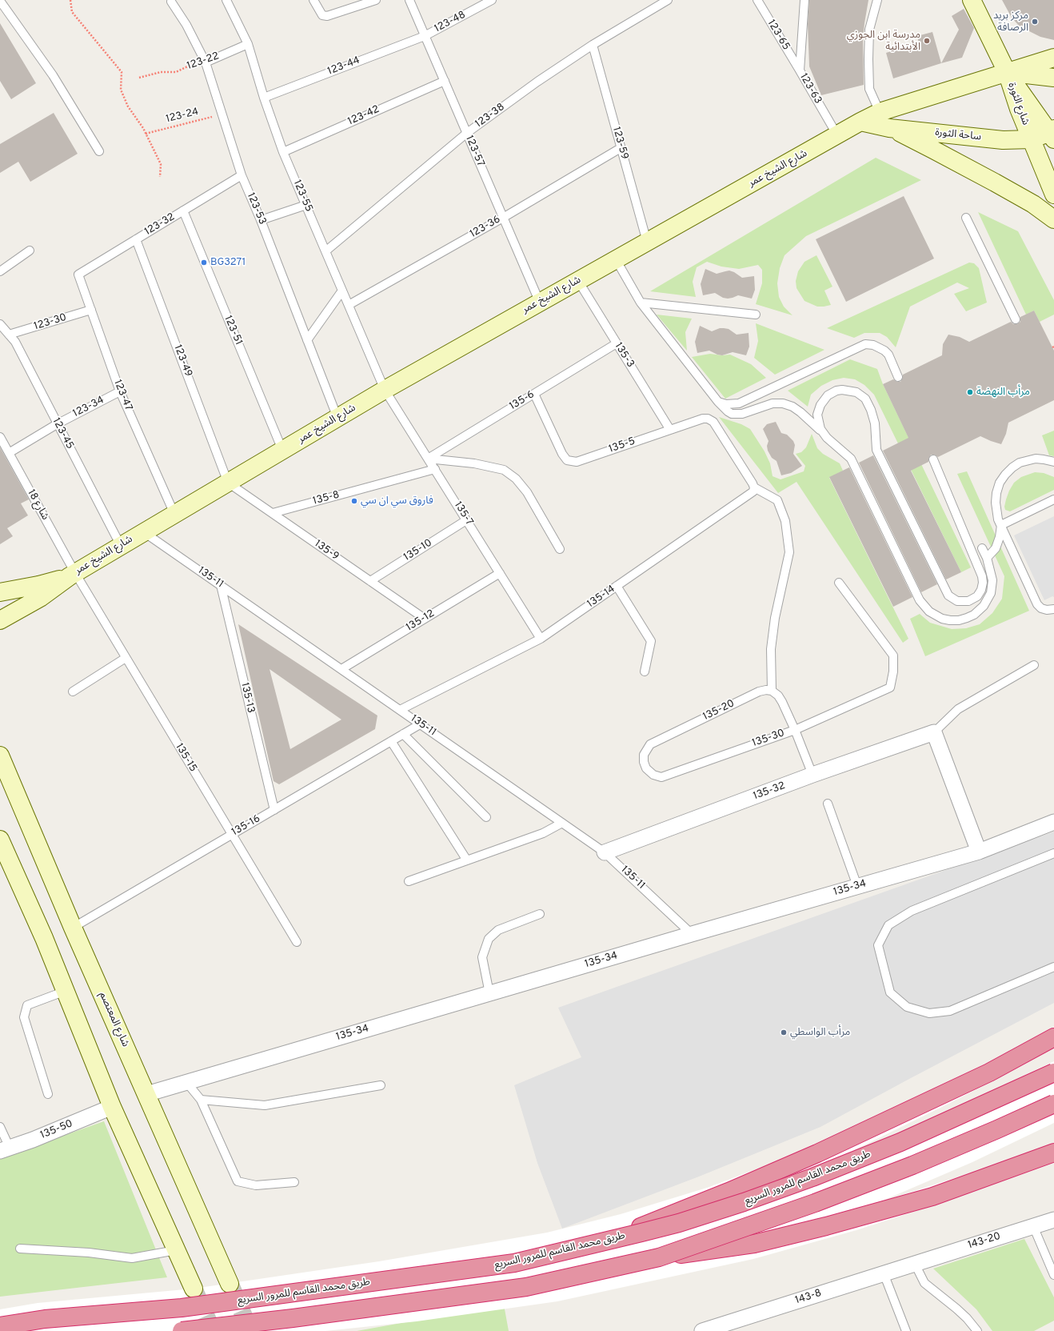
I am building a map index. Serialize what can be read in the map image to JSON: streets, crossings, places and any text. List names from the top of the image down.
{
  "streets": {
    "highway": ["طريق محمد القاسم للمرور السريع"],
    "street": [
      "شارع الثورة",
      "ساحة الثورة",
      "شارع الشيخ عمر",
      "135-32",
      "135-34",
      "شارع المعتصم",
      "135-50",
      "143-20",
      "143-8"
    ],
    "lane": [
      "123-48",
      "123-65",
      "123-22",
      "123-44",
      "123-63",
      "123-42",
      "123-38",
      "123-59",
      "123-57",
      "123-55",
      "123-53",
      "123-32",
      "123-36",
      "123-30",
      "123-51",
      "135-3",
      "123-49",
      "123-47",
      "135-6",
      "123-34",
      "123-45",
      "135-5",
      "135-8",
      "شارع 18",
      "135-7",
      "135-9",
      "135-10",
      "135-11",
      "135-14",
      "135-12",
      "135-13",
      "135-20",
      "135-30",
      "135-15",
      "135-16"
    ],
    "path": ["123-24"]
  },
  "crossings": [
    ["123-48", "123-44"],
    ["123-48", "123-57"],
    ["123-65", "123-63"],
    ["123-22", "123-55"],
    ["123-22", "123-53"],
    ["123-44", "123-57"],
    ["123-44", "123-55"],
    ["123-63", "شارع الشيخ عمر"],
    ["شارع الثورة", "ساحة الثورة"],
    ["شارع الثورة", "شارع الشيخ عمر"],
    ["123-24", "123-53"],
    ["123-42", "123-57"],
    ["123-42", "123-55"],
    ["123-38", "123-59"],
    ["123-38", "123-57"],
    ["123-38", "123-55"],
    ["ساحة الثورة", "شارع الشيخ عمر"],
    ["123-59", "شارع الشيخ عمر"],
    ["123-59", "123-36"],
    ["123-57", "شارع الشيخ عمر"],
    ["123-57", "123-36"],
    ["شارع الشيخ عمر", "123-55"],
    ["شارع الشيخ عمر", "123-53"],
    ["شارع الشيخ عمر", "123-51"],
    ["شارع الشيخ عمر", "135-3"],
    ["شارع الشيخ عمر", "123-49"],
    ["شارع الشيخ عمر", "123-47"],
    ["شارع الشيخ عمر", "123-45"],
    ["شارع الشيخ عمر", "شارع 18"],
    ["شارع الشيخ عمر", "135-7"],
    ["شارع الشيخ عمر", "135-9"],
    ["شارع الشيخ عمر", "135-11"],
    ["شارع الشيخ عمر", "135-15"],
    ["123-55", "123-36"],
    ["123-55", "135-7"],
    ["123-53", "123-32"],
    ["123-32", "123-51"],
    ["123-32", "123-49"],
    ["123-32", "123-47"],
    ["123-30", "123-47"],
    ["123-30", "123-45"],
    ["135-3", "135-6"],
    ["135-3", "135-5"],
    ["123-49", "135-9"],
    ["123-47", "123-34"],
    ["135-6", "135-5"],
    ["135-6", "135-7"],
    ["123-34", "123-45"],
    ["123-34", "شارع 18"],
    ["135-5", "135-14"],
    ["135-8", "135-7"],
    ["135-8", "135-9"],
    ["شارع 18", "135-15"],
    ["135-7", "135-10"],
    ["135-7", "135-14"],
    ["135-7", "135-12"],
    ["135-9", "135-10"],
    ["135-9", "135-12"],
    ["135-11", "135-14"],
    ["135-11", "135-12"],
    ["135-11", "135-13"],
    ["135-11", "135-32"],
    ["135-11", "135-16"],
    ["135-11", "135-34"],
    ["135-13", "135-16"],
    ["135-20", "135-30"],
    ["135-15", "135-16"],
    ["135-16", "شارع المعتصم"],
    ["135-34", "شارع المعتصم"],
    ["143-20", "143-8"]
  ],
  "places": [
    "مركز بريد الرصافة",
    "مدرسة ابن الجوزي الأبتدائية",
    "BG3271",
    "مرأب النهضة",
    "فاروق سي ان سي",
    "مرأب الواسطي"
  ]
}
